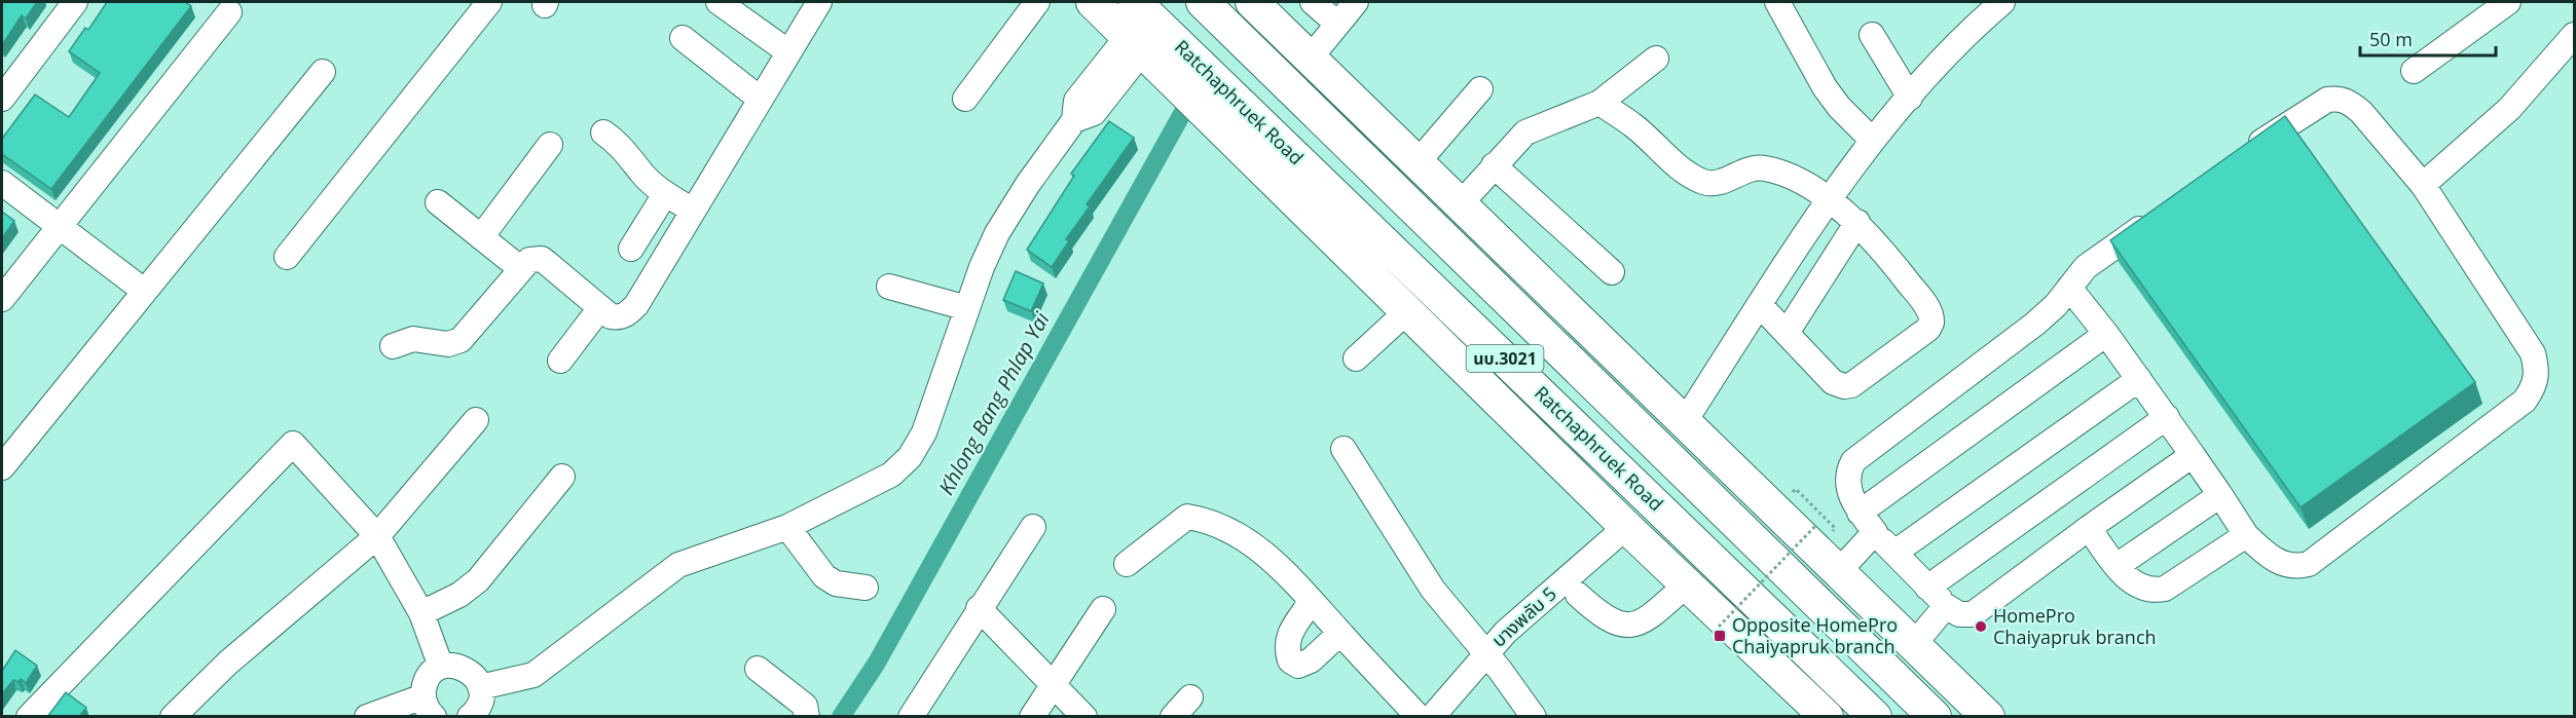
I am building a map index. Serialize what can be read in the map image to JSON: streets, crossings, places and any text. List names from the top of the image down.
{
  "streets": {
    "main road": ["Ratchaphruek Road", "นบ.3021"],
    "street": ["บางพลับ 5"]
  },
  "crossings": [
    ["Ratchaphruek Road", "บางพลับ 5"]
  ],
  "water": ["Khlong Bang Phlap Yai"],
  "places": {
    "other": ["HomePro Chaiyapruk branch"],
    "transit": ["Opposite HomePro Chaiyapruk branch"]
  },
  "scale_bar": "50 m"
}
